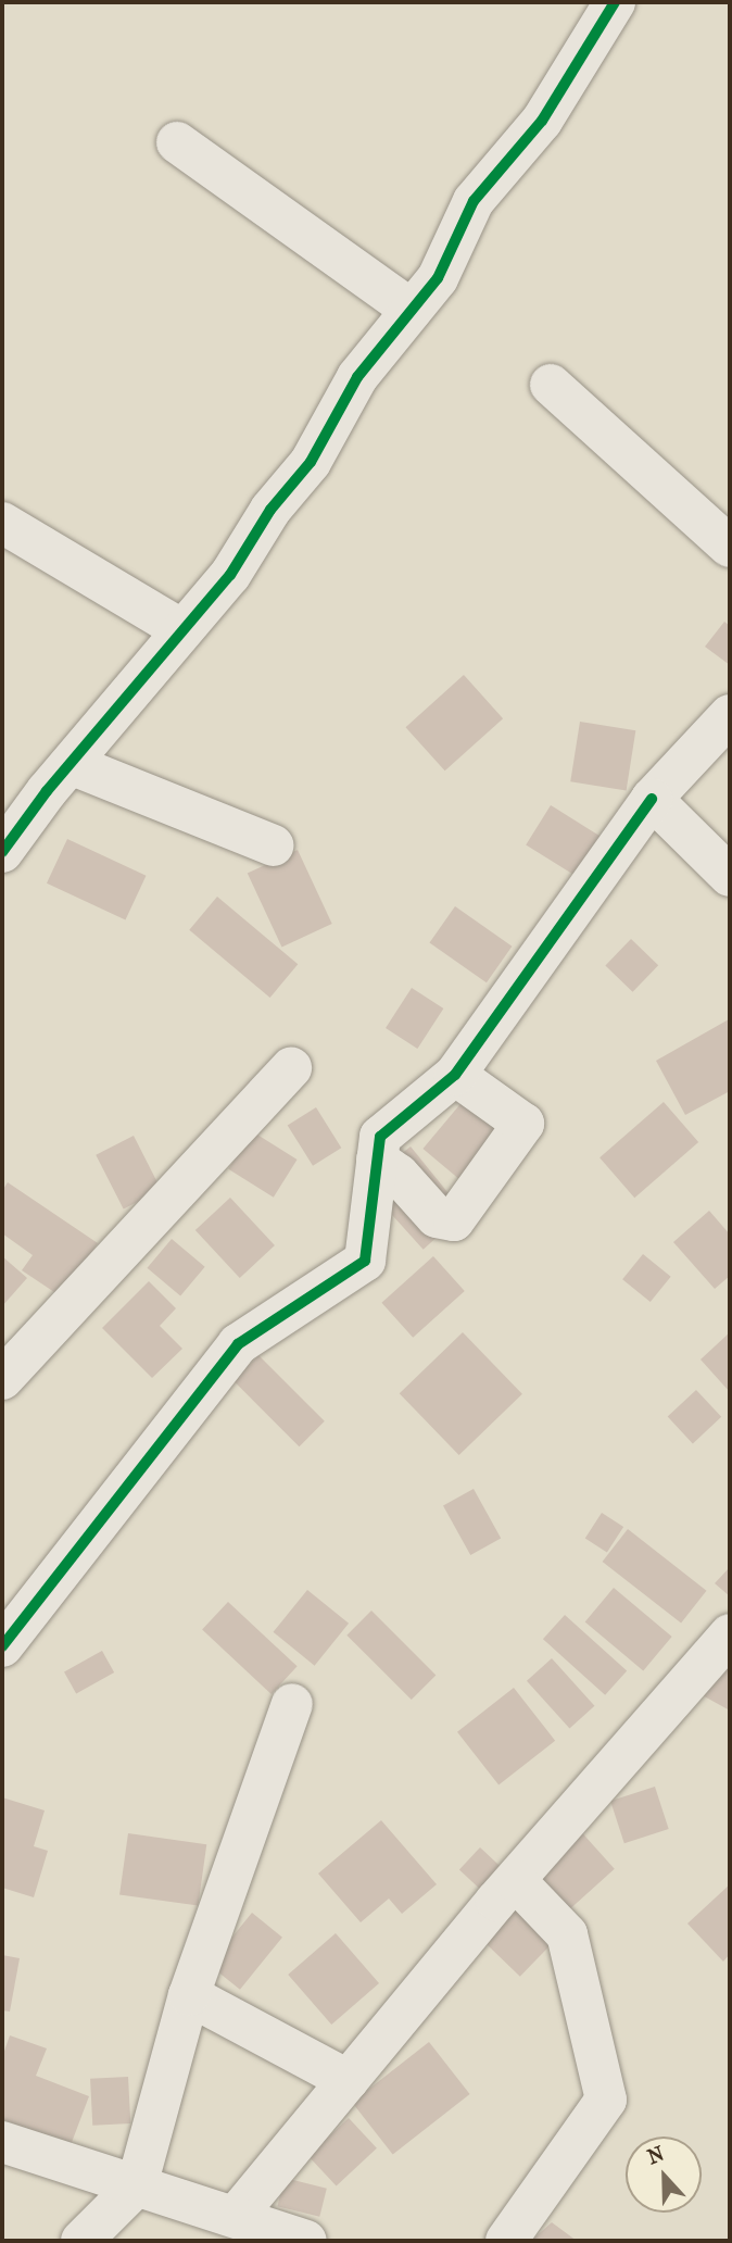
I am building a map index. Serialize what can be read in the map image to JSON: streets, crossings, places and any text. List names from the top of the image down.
{
  "north": "top"
}
